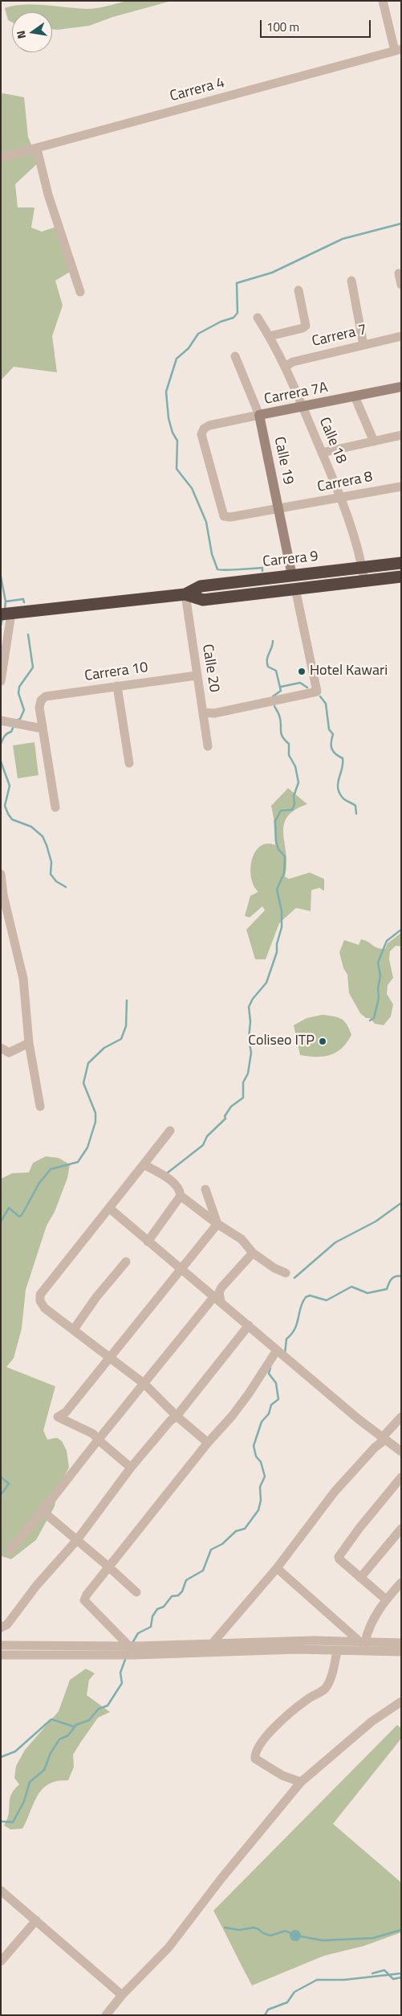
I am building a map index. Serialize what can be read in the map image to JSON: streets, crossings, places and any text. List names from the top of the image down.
{
  "streets": {
    "highway": ["Carrera 9"],
    "street": [
      "Carrera 4",
      "Carrera 7",
      "Carrera 7A",
      "Calle 18",
      "Calle 19",
      "Carrera 8",
      "Calle 20",
      "Carrera 10"
    ]
  },
  "crossings": [
    ["Carrera 7", "Calle 18"],
    ["Carrera 7A", "Calle 18"],
    ["Carrera 7A", "Calle 19"],
    ["Carrera 7A", "Carrera 8"],
    ["Calle 18", "Carrera 8"],
    ["Calle 18", "Carrera 9"],
    ["Calle 19", "Carrera 8"],
    ["Calle 19", "Carrera 9"],
    ["Carrera 9", "Calle 20"],
    ["Calle 20", "Carrera 10"]
  ],
  "places": ["Hotel Kawari", "Coliseo ITP"],
  "scale_bar": "100 m",
  "north": "left"
}
